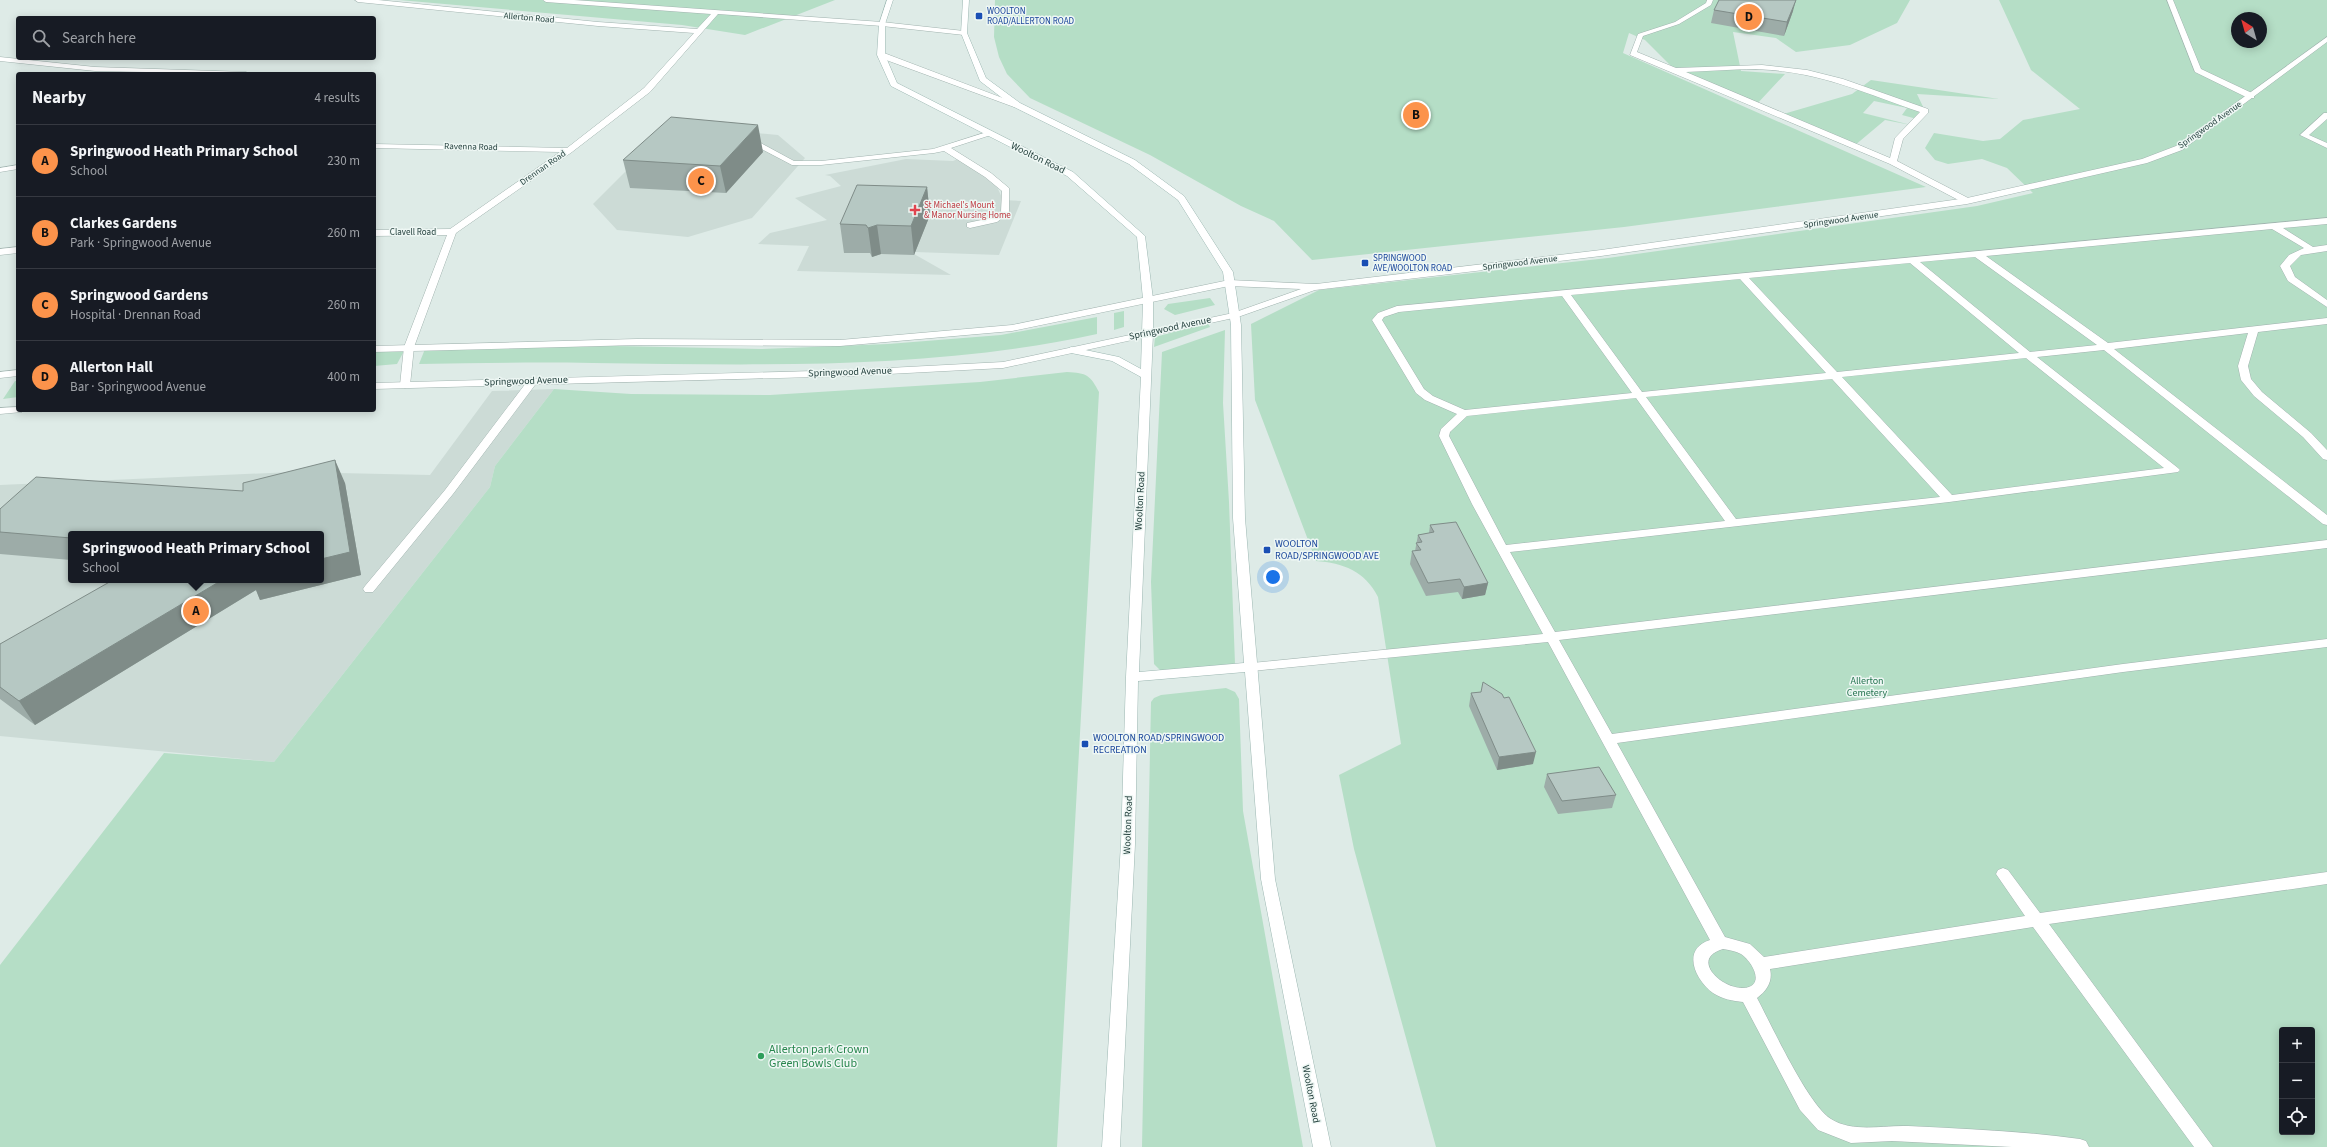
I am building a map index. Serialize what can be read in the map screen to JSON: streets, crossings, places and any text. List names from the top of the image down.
{
  "streets": {
    "street": [
      "Allerton Road",
      "Springwood Avenue",
      "Ravenna Road",
      "Woolton Road",
      "Drennan Road",
      "Clavell Road"
    ]
  },
  "crossings": [
    ["Allerton Road", "Woolton Road"],
    ["Allerton Road", "Drennan Road"],
    ["Springwood Avenue", "Woolton Road"],
    ["Ravenna Road", "Drennan Road"],
    ["Drennan Road", "Clavell Road"]
  ],
  "parks": ["Allerton Cemetery"],
  "places": {
    "transit": [
      "WOOLTON ROAD/ALLERTON ROAD",
      "SPRINGWOOD AVE/WOOLTON ROAD",
      "WOOLTON ROAD/SPRINGWOOD AVE",
      "WOOLTON ROAD/SPRINGWOOD RECREATION"
    ],
    "health": ["St Michael's Mount & Manor Nursing Home"],
    "other": ["Allerton park Crown Green Bowls Club"]
  },
  "north": "top left",
  "page": {
    "pins": [
      "D",
      "B",
      "C",
      "A"
    ],
    "search": "Search here",
    "heading": ["Nearby", "4 results"],
    "list": [
      {
        "mark": "A",
        "name": "Springwood Heath Primary School",
        "note": "School",
        "value": "230 m"
      },
      {
        "mark": "B",
        "name": "Clarkes Gardens",
        "note": "Park · Springwood Avenue",
        "value": "260 m"
      },
      {
        "mark": "C",
        "name": "Springwood Gardens",
        "note": "Hospital · Drennan Road",
        "value": "260 m"
      },
      {
        "mark": "D",
        "name": "Allerton Hall",
        "note": "Bar · Springwood Avenue",
        "value": "400 m"
      }
    ],
    "popup": ["Springwood Heath Primary School", "School"],
    "map_buttons": ["+", "−"]
  }
}
